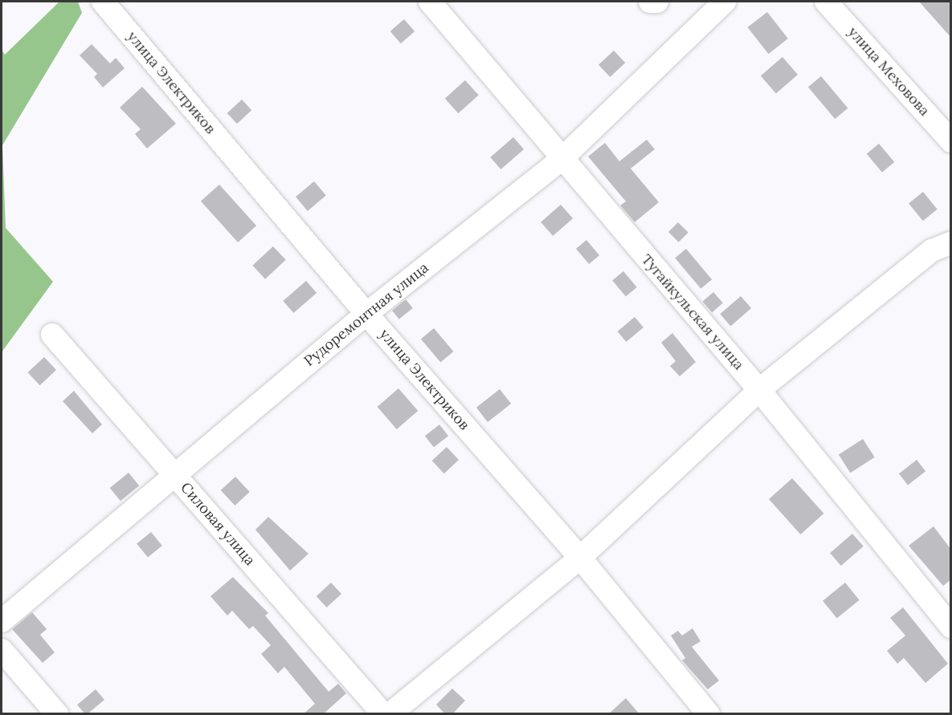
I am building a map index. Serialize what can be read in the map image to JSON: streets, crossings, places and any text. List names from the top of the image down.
{
  "streets": {
    "street": [
      "улица Меховова",
      "улица Электриков",
      "Тугайкульская улица",
      "Рудоремонтная улица",
      "Силовая улица"
    ]
  },
  "crossings": [
    ["улица Электриков", "Рудоремонтная улица"],
    ["Тугайкульская улица", "Рудоремонтная улица"],
    ["Рудоремонтная улица", "Силовая улица"]
  ]
}
